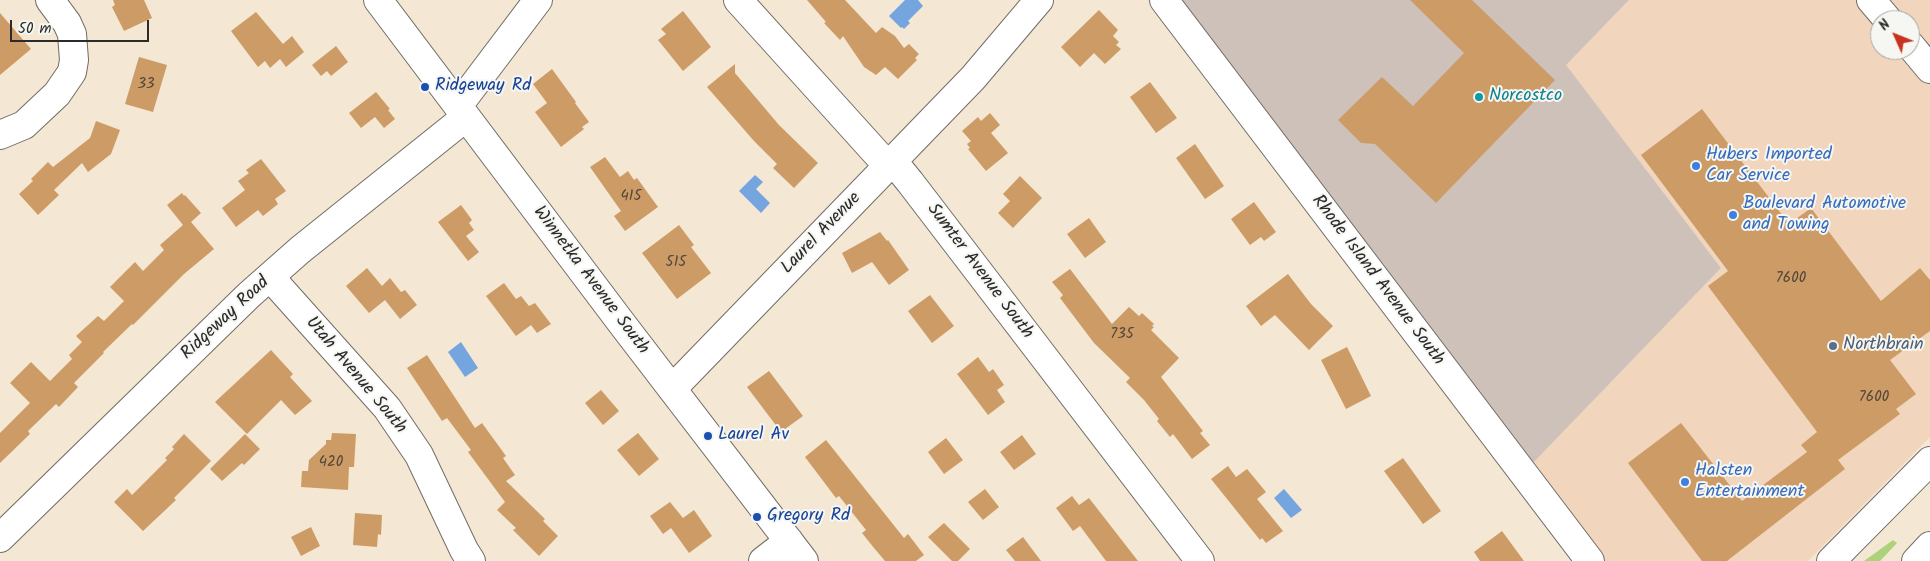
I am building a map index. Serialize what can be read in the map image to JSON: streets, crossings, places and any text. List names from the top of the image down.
{
  "streets": {
    "main road": [
      "Laurel Avenue",
      "Sumter Avenue South",
      "Winnetka Avenue South",
      "Rhode Island Avenue South",
      "Ridgeway Road",
      "Utah Avenue South"
    ]
  },
  "crossings": [
    ["Laurel Avenue", "Sumter Avenue South"],
    ["Laurel Avenue", "Winnetka Avenue South"],
    ["Winnetka Avenue South", "Ridgeway Road"],
    ["Ridgeway Road", "Utah Avenue South"]
  ],
  "places": [
    "Ridgeway Rd",
    "Norcostco",
    "Hubers Imported Car Service",
    "Boulevard Automotive and Towing",
    "Northbrain",
    "Laurel Av",
    "Halsten Entertainment",
    "Gregory Rd"
  ],
  "house_numbers": [
    "33",
    "415",
    "515",
    "7600",
    "735",
    "7600",
    "420"
  ],
  "scale_bar": "50 m",
  "north": "top left"
}
